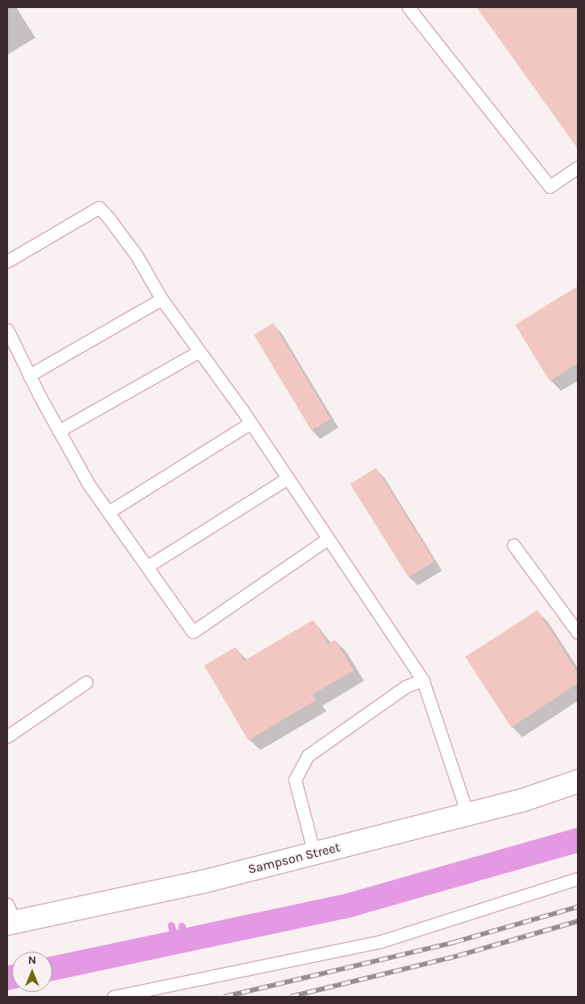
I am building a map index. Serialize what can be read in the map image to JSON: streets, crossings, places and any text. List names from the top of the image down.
{
  "streets": {
    "street": ["Sampson Street"]
  },
  "north": "top"
}
